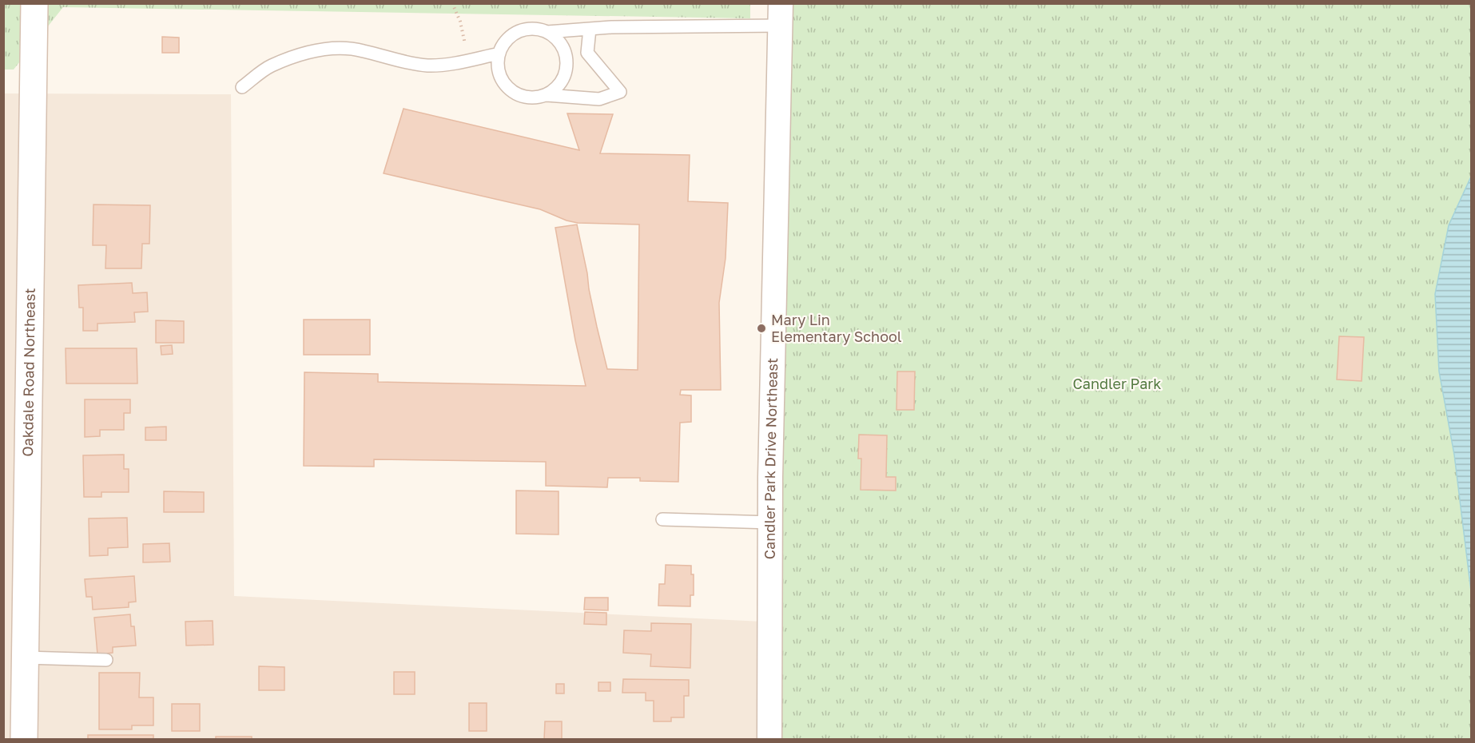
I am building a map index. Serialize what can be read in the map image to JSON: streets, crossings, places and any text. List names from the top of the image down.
{
  "streets": {
    "street": ["Oakdale Road Northeast", "Candler Park Drive Northeast"]
  },
  "parks": ["Candler Park"],
  "places": ["Mary Lin Elementary School"]
}
